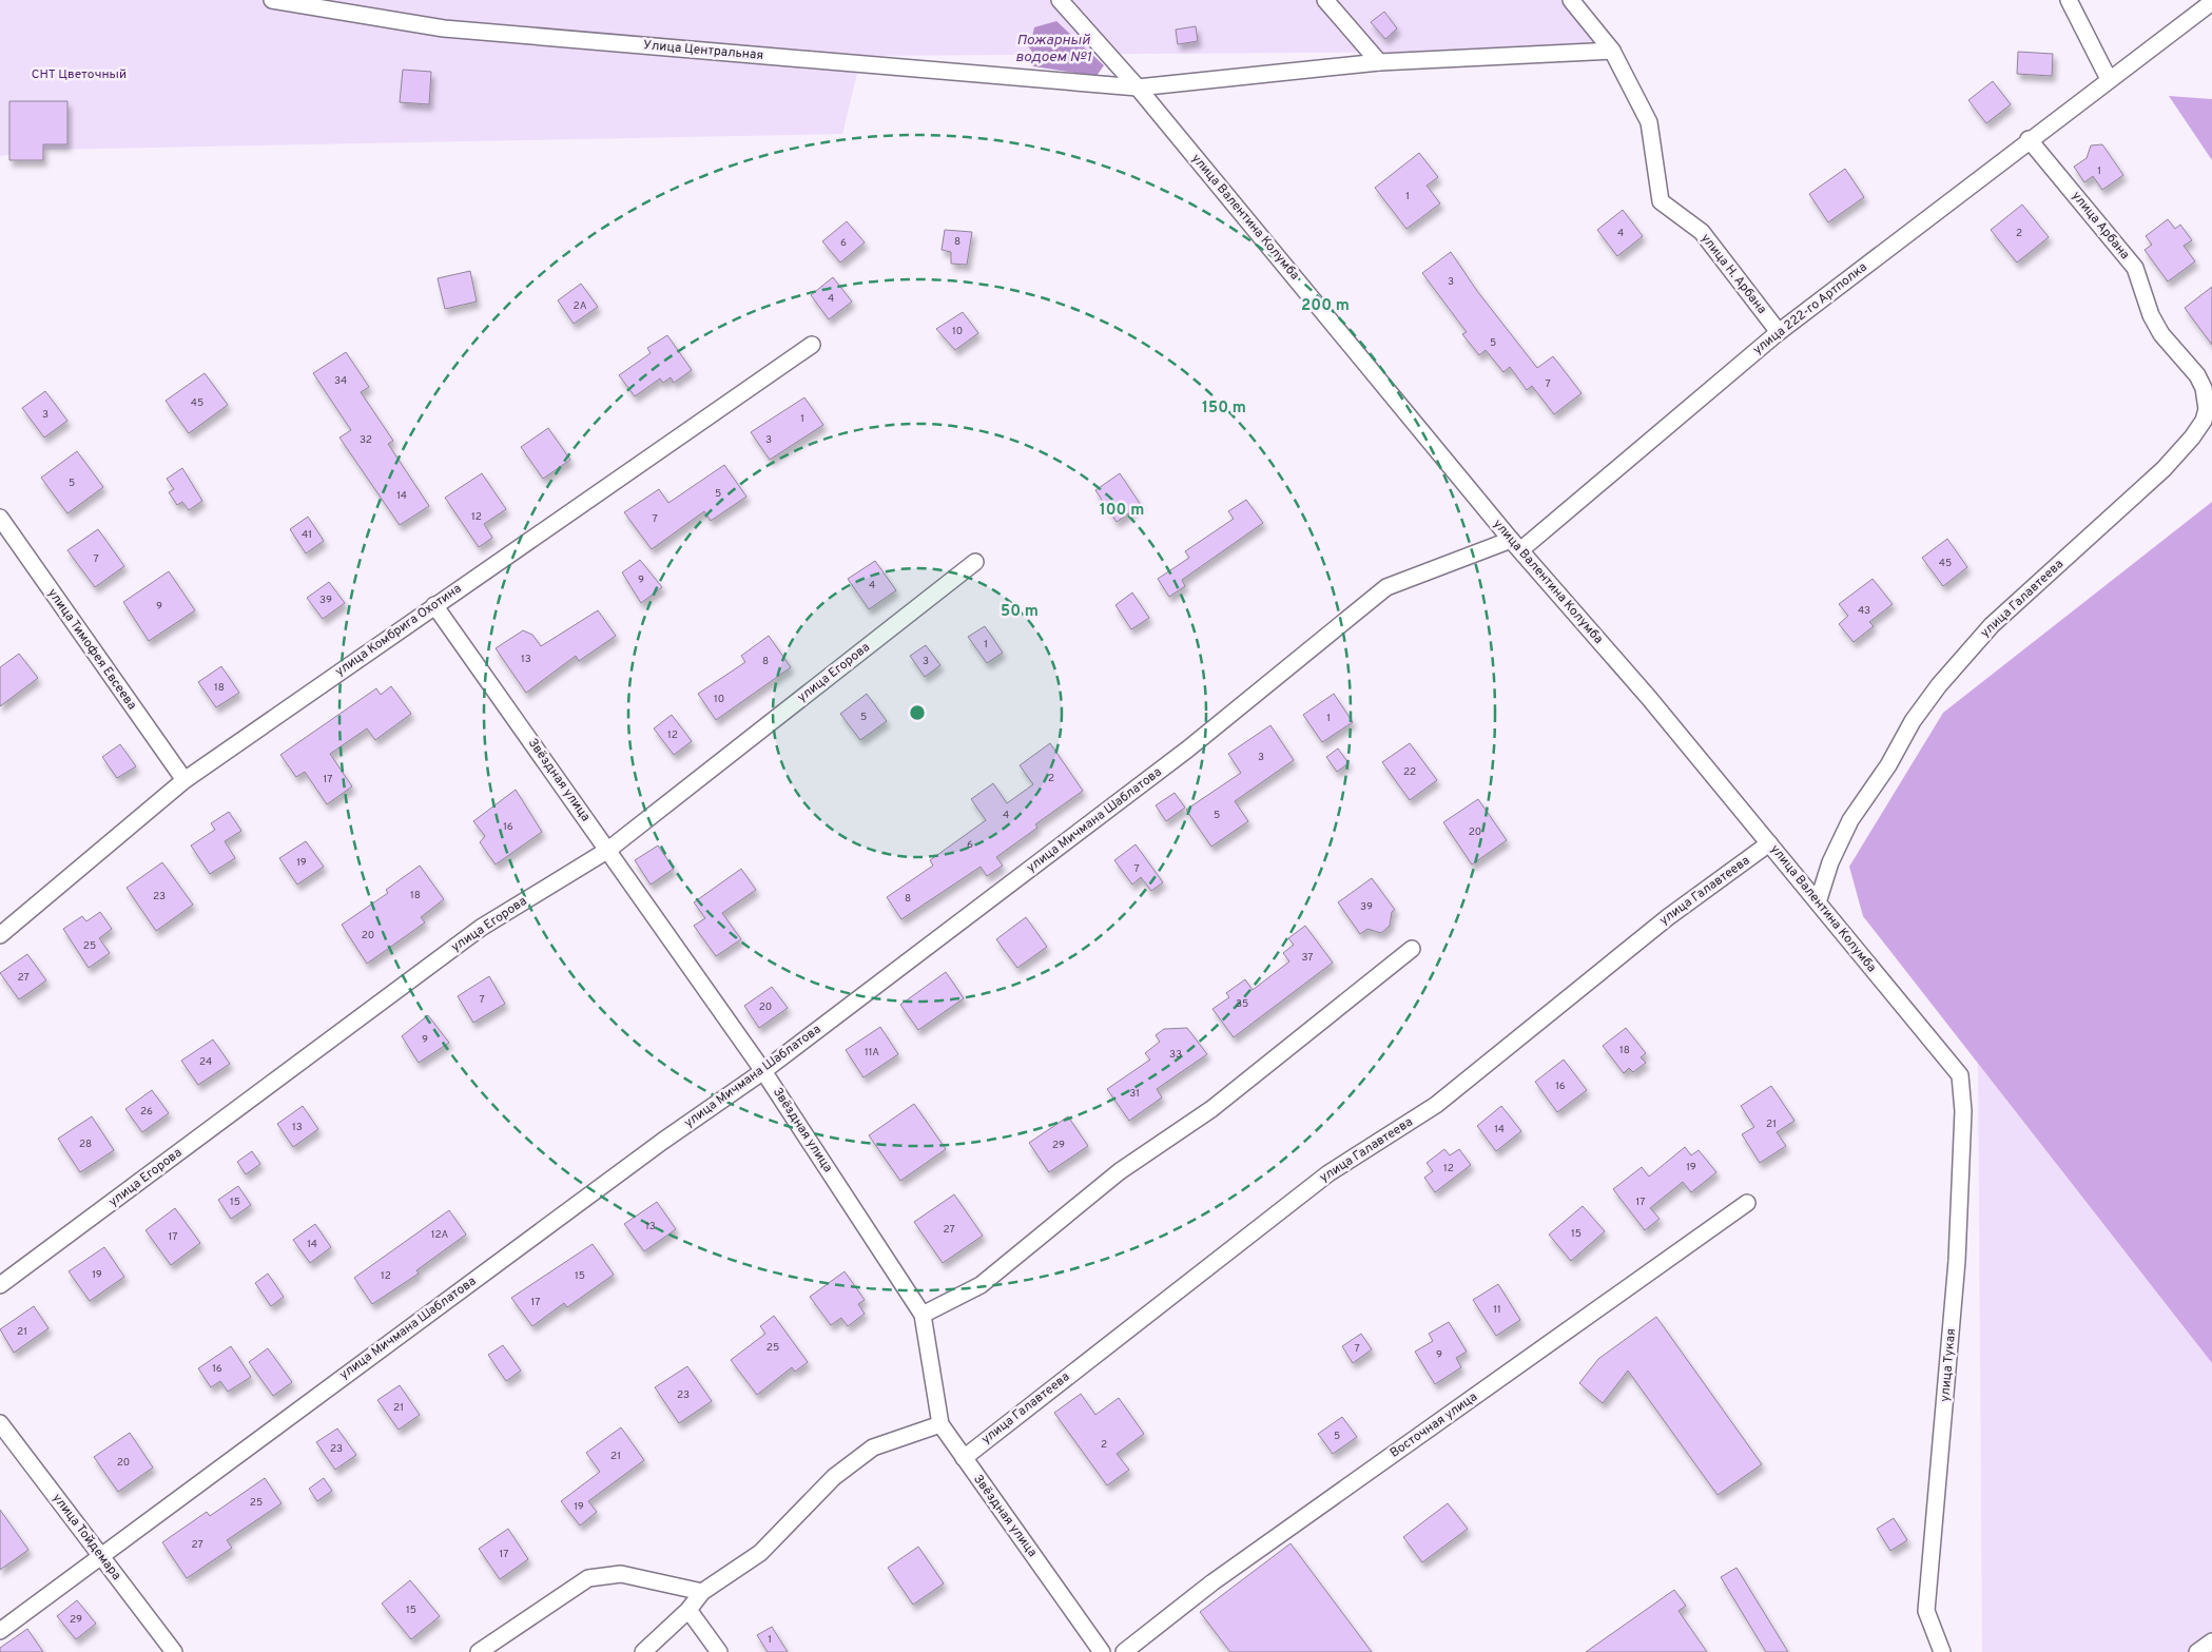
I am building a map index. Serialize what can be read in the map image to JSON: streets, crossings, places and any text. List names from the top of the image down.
{
  "streets": {
    "street": [
      "Улица Центральная",
      "улица Валентина Колумба",
      "улица Арбана",
      "улица Н. Арбана",
      "улица 222-го Артполка",
      "улица Галавтеева",
      "улица Комбрига Охотина",
      "улица Тимофея Евсеева",
      "улица Егорова",
      "Звёздная улица",
      "улица Мичмана Шаблатова",
      "улица Тукая",
      "Восточная улица",
      "улица Тойдемара"
    ]
  },
  "crossings": [
    ["Улица Центральная", "улица Валентина Колумба"],
    ["Улица Центральная", "улица Н. Арбана"],
    ["улица Валентина Колумба", "улица 222-го Артполка"],
    ["улица Валентина Колумба", "улица Галавтеева"],
    ["улица Валентина Колумба", "улица Мичмана Шаблатова"],
    ["улица Валентина Колумба", "улица Тукая"],
    ["улица Арбана", "улица 222-го Артполка"],
    ["улица Арбана", "улица Галавтеева"],
    ["улица Н. Арбана", "улица 222-го Артполка"],
    ["улица 222-го Артполка", "улица Мичмана Шаблатова"],
    ["улица Галавтеева", "Звёздная улица"],
    ["улица Комбрига Охотина", "улица Тимофея Евсеева"],
    ["улица Комбрига Охотина", "Звёздная улица"],
    ["улица Егорова", "Звёздная улица"],
    ["Звёздная улица", "улица Мичмана Шаблатова"],
    ["улица Мичмана Шаблатова", "улица Тойдемара"]
  ],
  "water": ["Пожарный водоем №1"],
  "parks": ["СНТ Цветочный"],
  "house_numbers": [
    "1",
    "1",
    "4",
    "2",
    "8",
    "6",
    "3",
    "4",
    "2А",
    "10",
    "5",
    "34",
    "7",
    "45",
    "3",
    "1",
    "32",
    "3",
    "5",
    "5",
    "14",
    "12",
    "7",
    "41",
    "7",
    "45",
    "9",
    "4",
    "39",
    "9",
    "43",
    "1",
    "13",
    "8",
    "3",
    "18",
    "10",
    "5",
    "1",
    "12",
    "3",
    "22",
    "2",
    "17",
    "4",
    "5",
    "16",
    "20",
    "6",
    "19",
    "7",
    "18",
    "23",
    "8",
    "39",
    "20",
    "25",
    "37",
    "27",
    "7",
    "35",
    "20",
    "9",
    "18",
    "11А",
    "33",
    "24",
    "16",
    "31",
    "26",
    "21",
    "13",
    "14",
    "28",
    "29",
    "19",
    "12",
    "15",
    "17",
    "13",
    "27",
    "15",
    "12А",
    "17",
    "14",
    "19",
    "12",
    "15",
    "17",
    "11",
    "21",
    "25",
    "7",
    "9",
    "16",
    "23",
    "21",
    "5",
    "2",
    "23",
    "21",
    "20",
    "25",
    "19",
    "27",
    "17",
    "15",
    "29",
    "1"
  ],
  "rings": [
    "200 m",
    "150 m",
    "100 m",
    "50 m"
  ]
}
